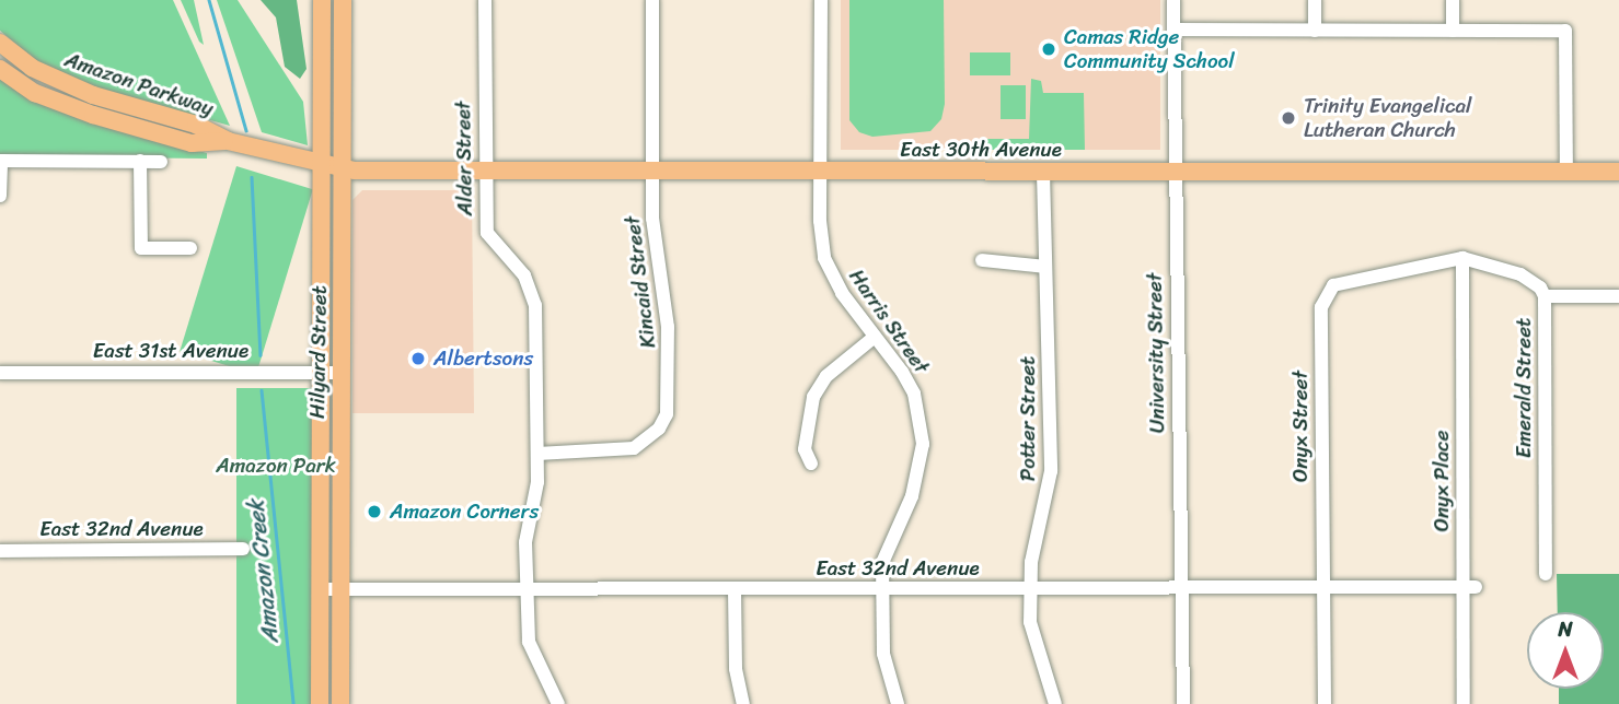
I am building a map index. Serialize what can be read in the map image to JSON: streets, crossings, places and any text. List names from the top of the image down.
{
  "streets": {
    "main road": ["Amazon Parkway", "East 30th Avenue", "Hilyard Street"],
    "street": [
      "Alder Street",
      "Kincaid Street",
      "Harris Street",
      "East 31st Avenue",
      "University Street",
      "Emerald Street",
      "Potter Street",
      "Onyx Street",
      "Onyx Place",
      "East 32nd Avenue"
    ]
  },
  "crossings": [
    ["Amazon Parkway", "East 30th Avenue"],
    ["Amazon Parkway", "Hilyard Street"],
    ["East 30th Avenue", "Alder Street"],
    ["East 30th Avenue", "Kincaid Street"],
    ["East 30th Avenue", "Harris Street"],
    ["East 30th Avenue", "Hilyard Street"],
    ["East 30th Avenue", "University Street"],
    ["East 30th Avenue", "Potter Street"],
    ["Alder Street", "Kincaid Street"],
    ["Alder Street", "East 32nd Avenue"],
    ["Harris Street", "East 32nd Avenue"],
    ["East 31st Avenue", "Hilyard Street"],
    ["Hilyard Street", "East 32nd Avenue"],
    ["University Street", "East 32nd Avenue"],
    ["Emerald Street", "Onyx Street"],
    ["Emerald Street", "Onyx Place"],
    ["Potter Street", "East 32nd Avenue"],
    ["Onyx Street", "Onyx Place"],
    ["Onyx Street", "East 32nd Avenue"],
    ["Onyx Place", "East 32nd Avenue"]
  ],
  "water": ["Amazon Creek"],
  "parks": ["Amazon Park"],
  "places": [
    "Camas Ridge Community School",
    "Trinity Evangelical Lutheran Church",
    "Albertsons",
    "Amazon Corners"
  ],
  "north": "top"
}
